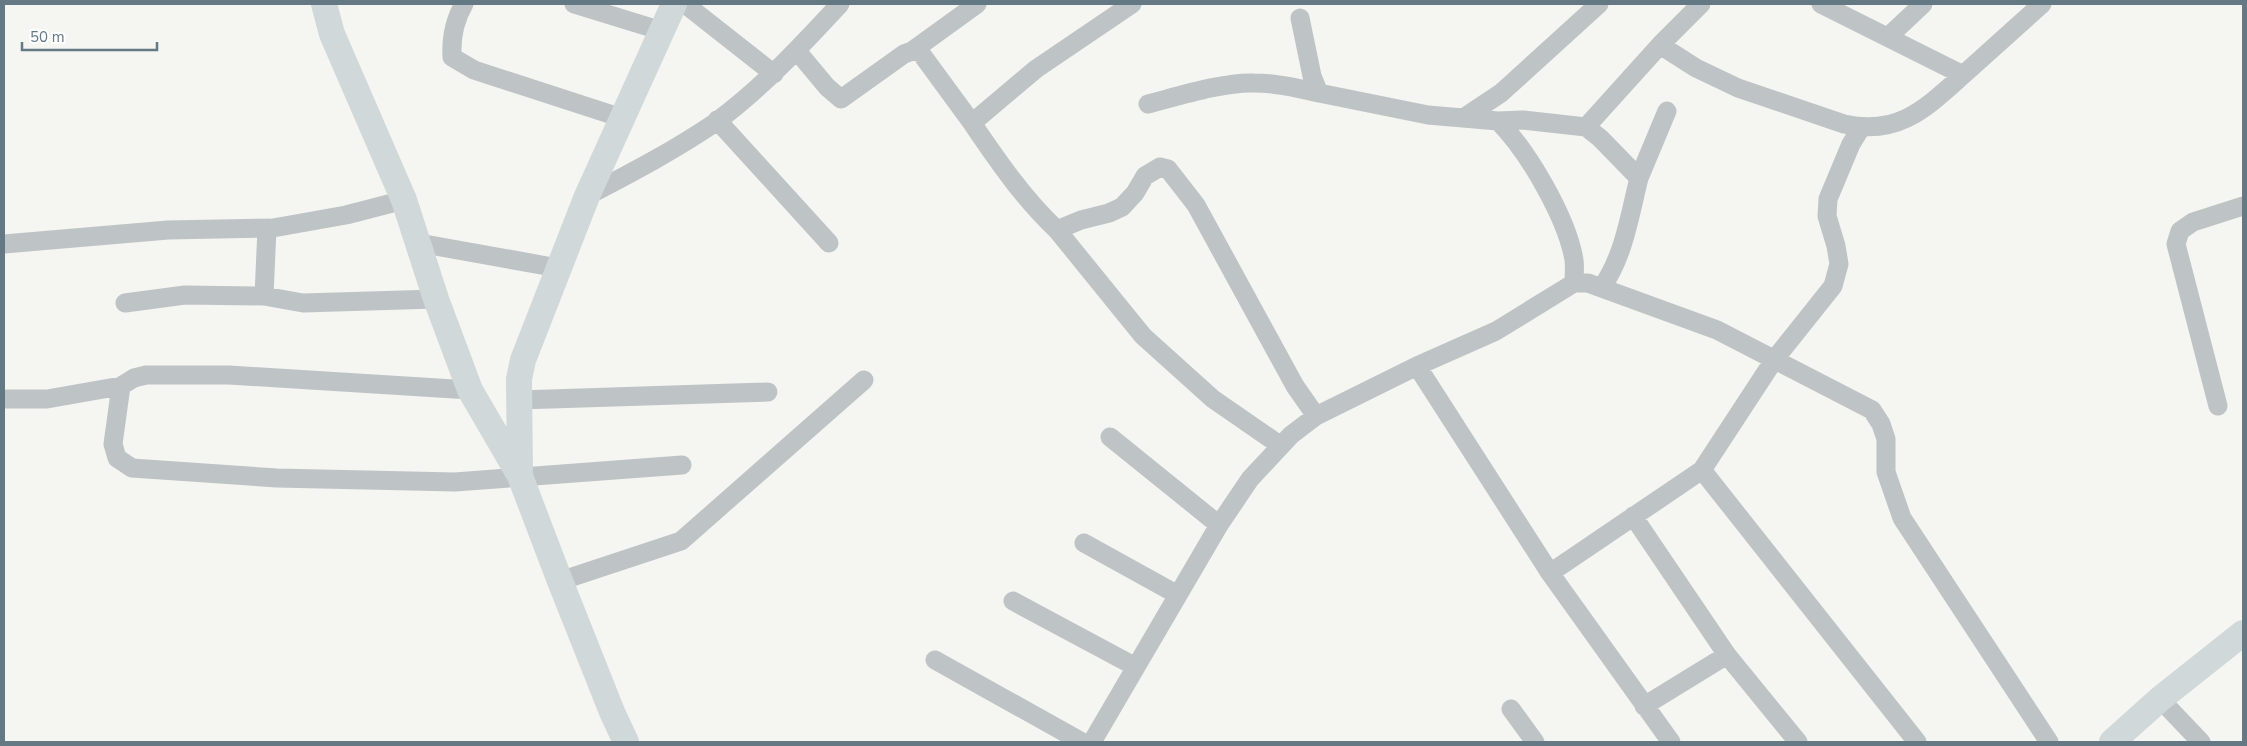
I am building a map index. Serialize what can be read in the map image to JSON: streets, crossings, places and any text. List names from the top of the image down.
{
  "scale_bar": "50 m"
}
